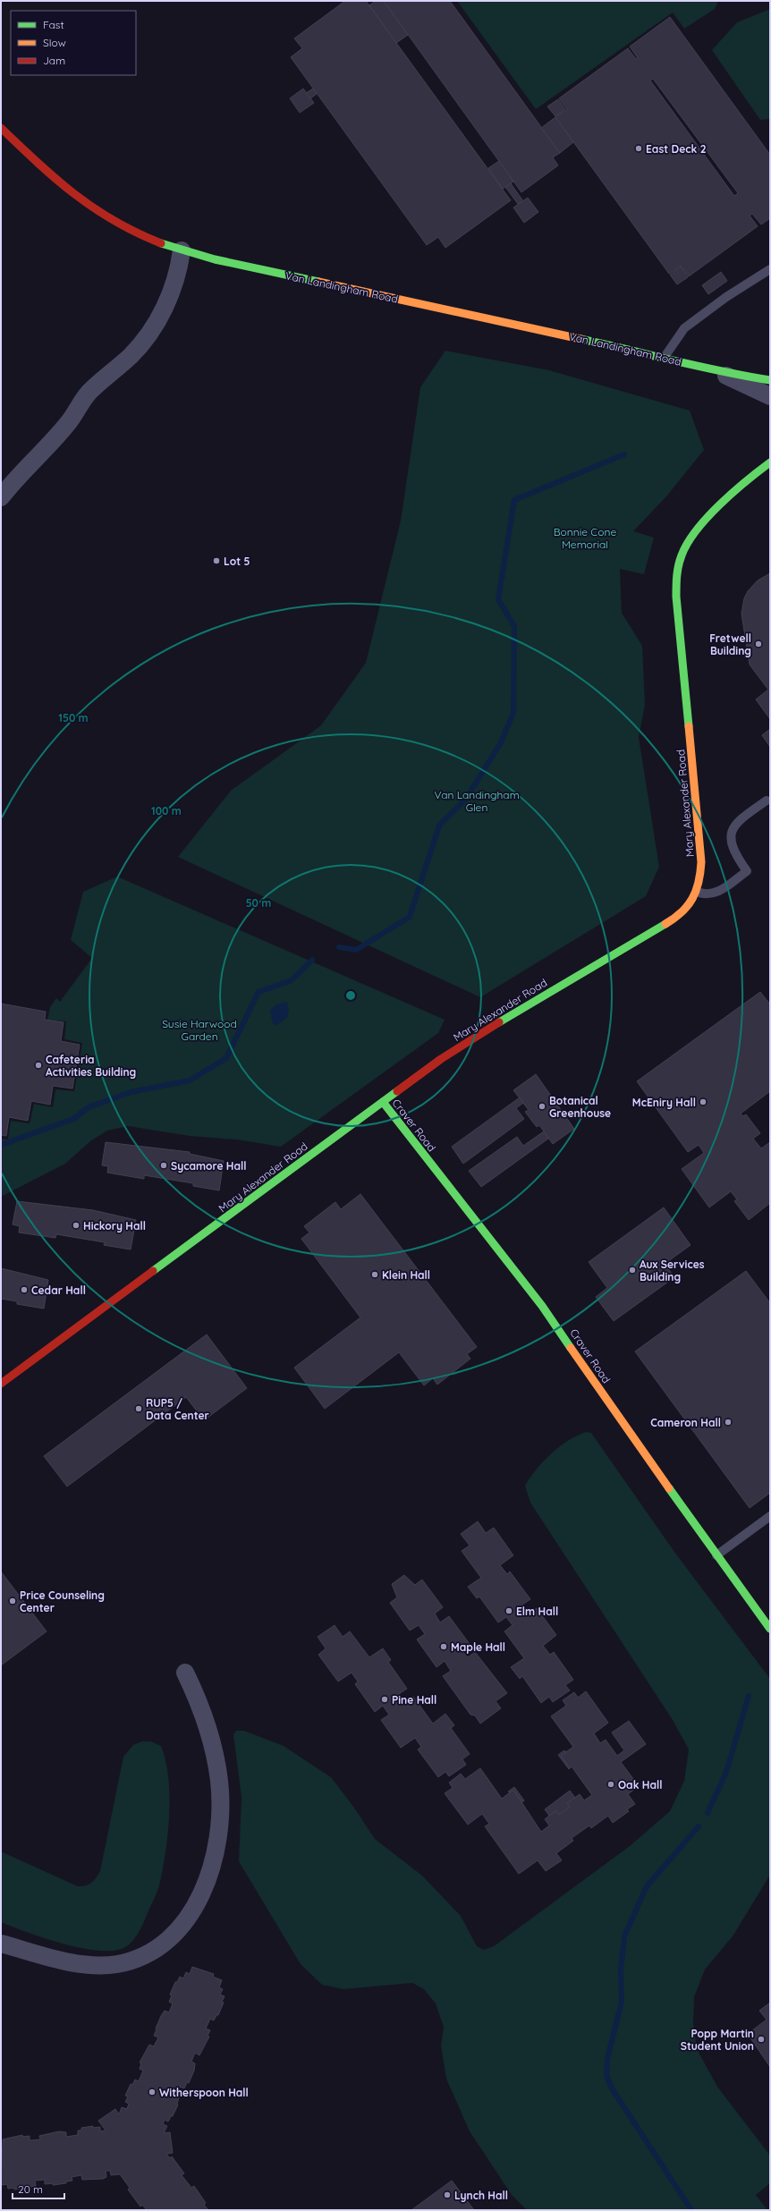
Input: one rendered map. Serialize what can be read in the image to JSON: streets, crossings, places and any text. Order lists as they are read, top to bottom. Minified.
{"streets":{"street":["Van Landingham Road","Mary Alexander Road","Craver Road"]},"crossings":[["Mary Alexander Road","Craver Road"]],"parks":["Bonnie Cone Memorial","Van Landingham Glen","Susie Harwood Garden"],"places":["East Deck 2","Lot 5","Fretwell Building","Cafeteria Activities Building","McEniry Hall","Botanical Greenhouse","Sycamore Hall","Hickory Hall","Aux Services Building","Klein Hall","Cedar Hall","RUP5 / Data Center","Cameron Hall","Price Counseling Center","Elm Hall","Maple Hall","Pine Hall","Oak Hall","Popp Martin Student Union","Witherspoon Hall","Lynch Hall"],"legend":["Fast","Slow","Jam"],"scale_bar":"20 m","rings":["150 m","100 m","50 m"]}
